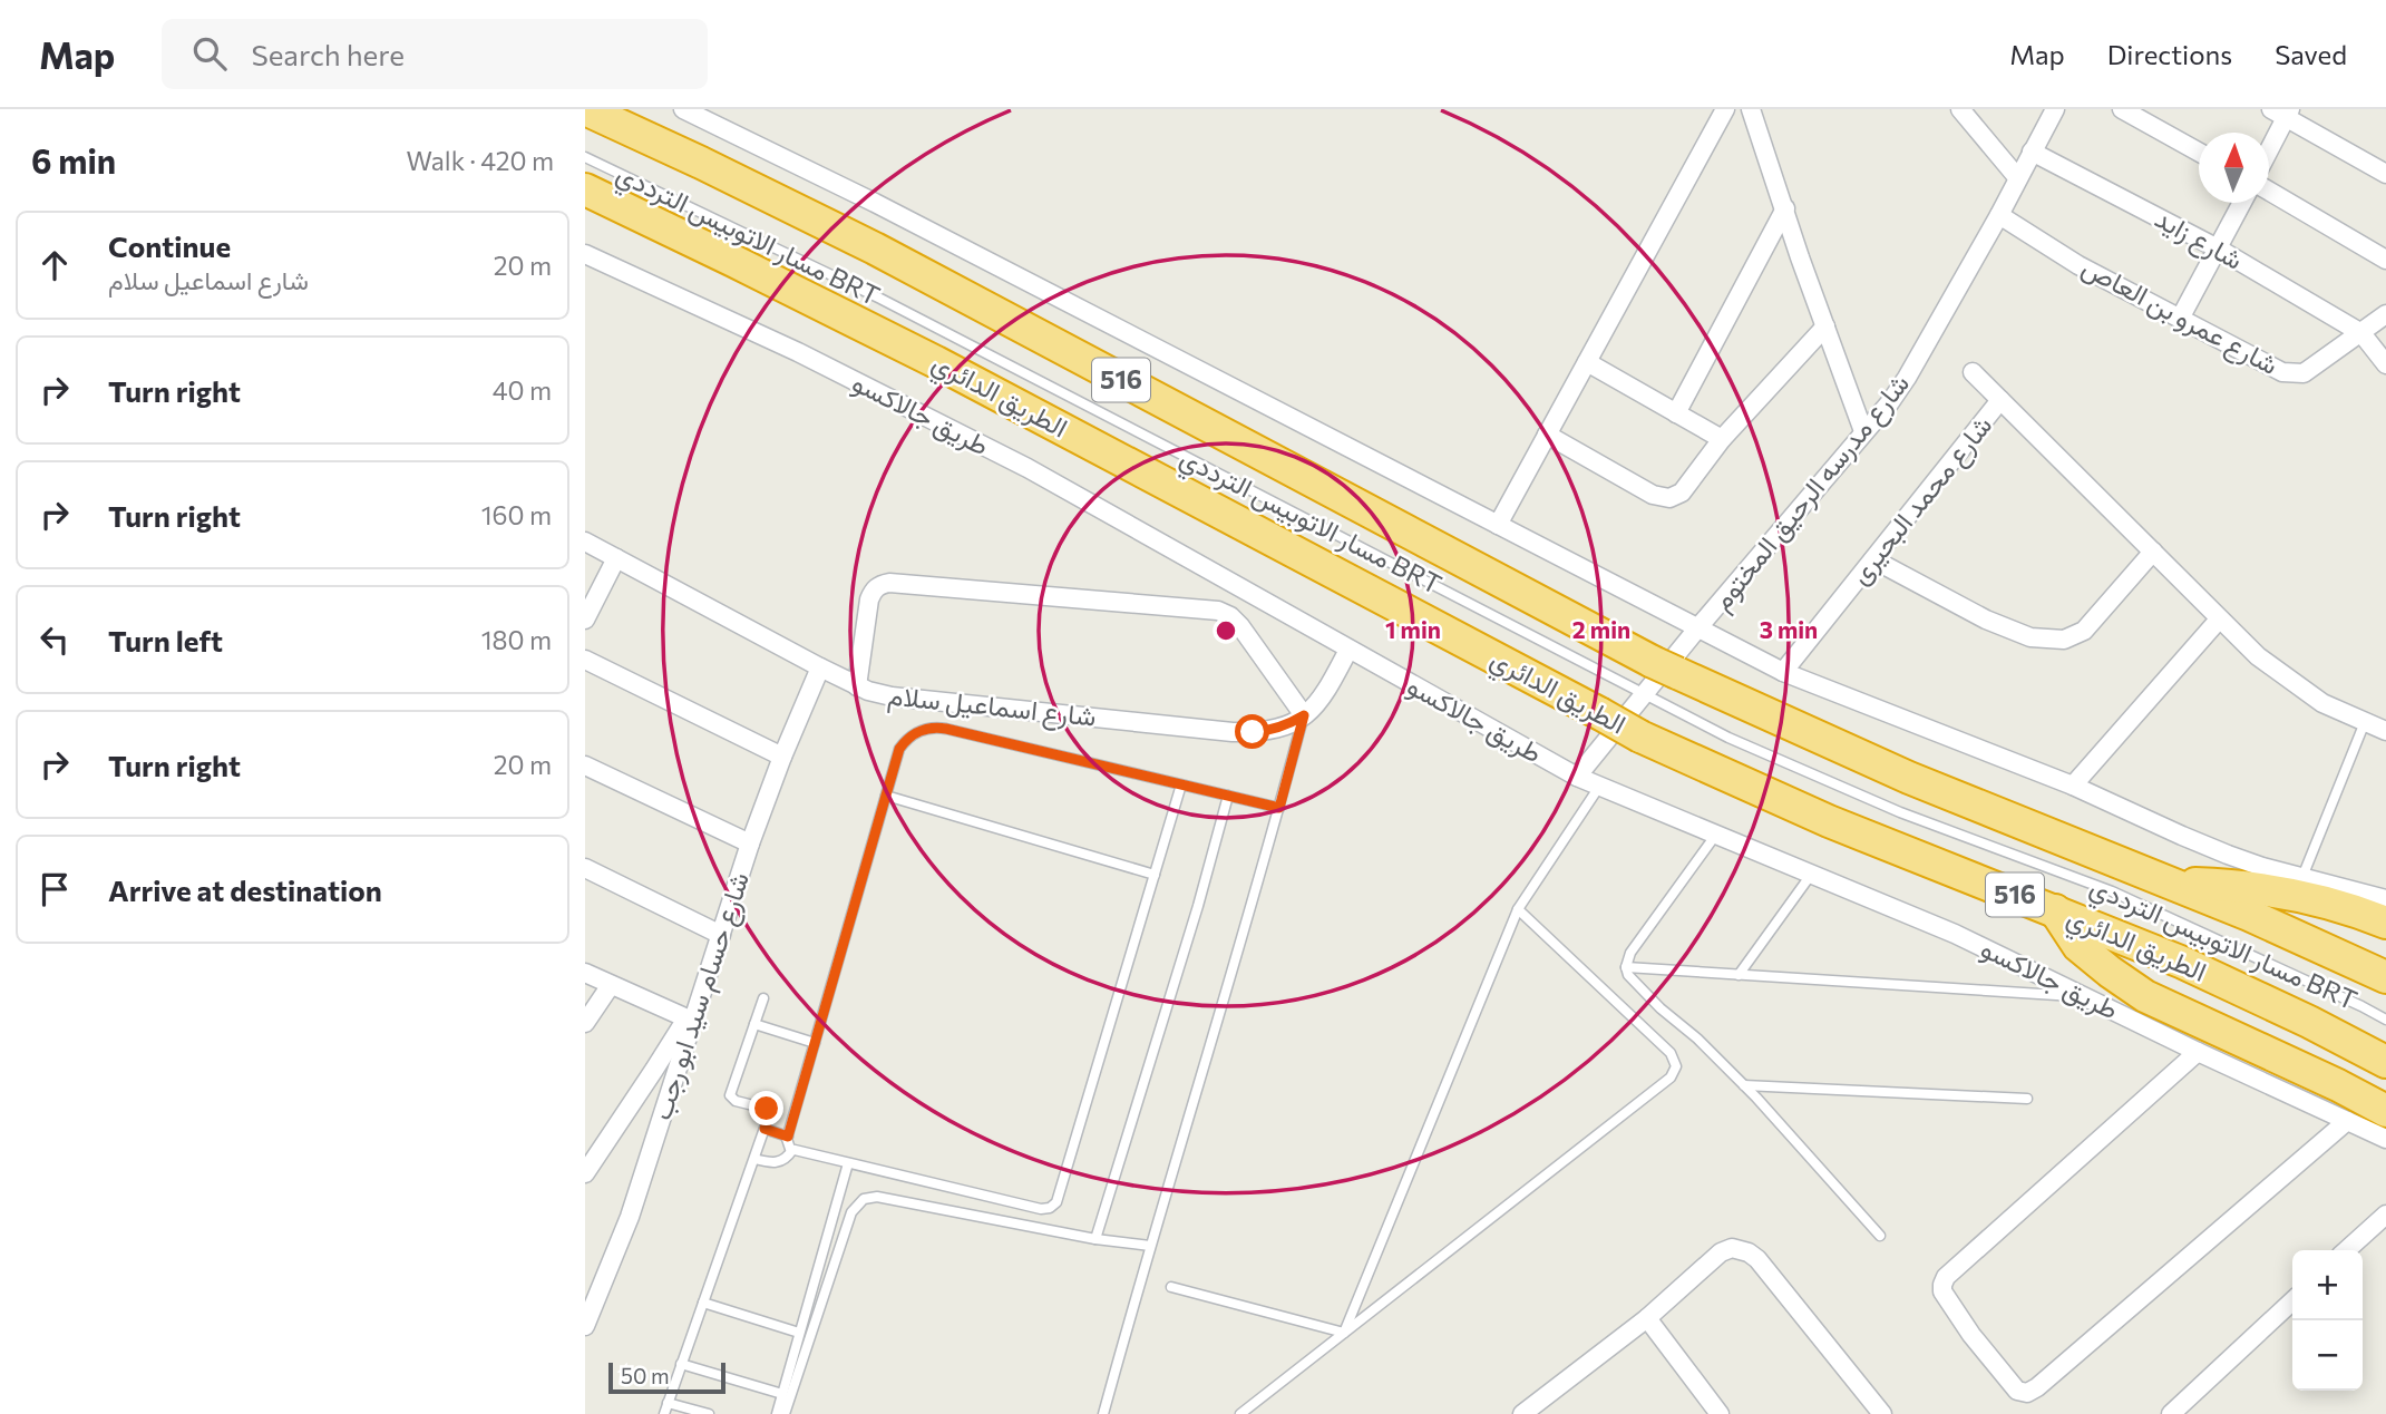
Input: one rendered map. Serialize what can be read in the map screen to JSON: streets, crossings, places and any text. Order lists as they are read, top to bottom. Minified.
{"streets":{"highway":["516","الطريق الدائري"],"street":["شارع زايد","شارع عمرو بن العاص","طريق جالاكسو","شارع مدرسه الرحيق المختوم","شارع محمد البحيرى","شارع اسماعيل سلام","شارع حسام سيد ابو رجب"],"lane":["مسار الاتوبيس الترددي BRT"]},"crossings":[["شارع زايد","شارع عمرو بن العاص"],["شارع زايد","شارع مدرسه الرحيق المختوم"],["شارع عمرو بن العاص","شارع مدرسه الرحيق المختوم"],["طريق جالاكسو","شارع مدرسه الرحيق المختوم"],["طريق جالاكسو","شارع اسماعيل سلام"],["شارع اسماعيل سلام","شارع حسام سيد ابو رجب"]],"scale_bar":"50 m","north":"top","page":{"header":"Map","search":"Search here","nav":["Map","Directions","Saved"],"heading":["6 min","Walk · 420 m"],"list":[["Continue","شارع اسماعيل سلام","20 m"],["Turn right","40 m"],["Turn right","160 m"],["Turn left","180 m"],["Turn right","20 m"],"Arrive at destination"],"map_buttons":["+","−"],"scale":"50 m"},"rings":["1 min","2 min","3 min"]}
